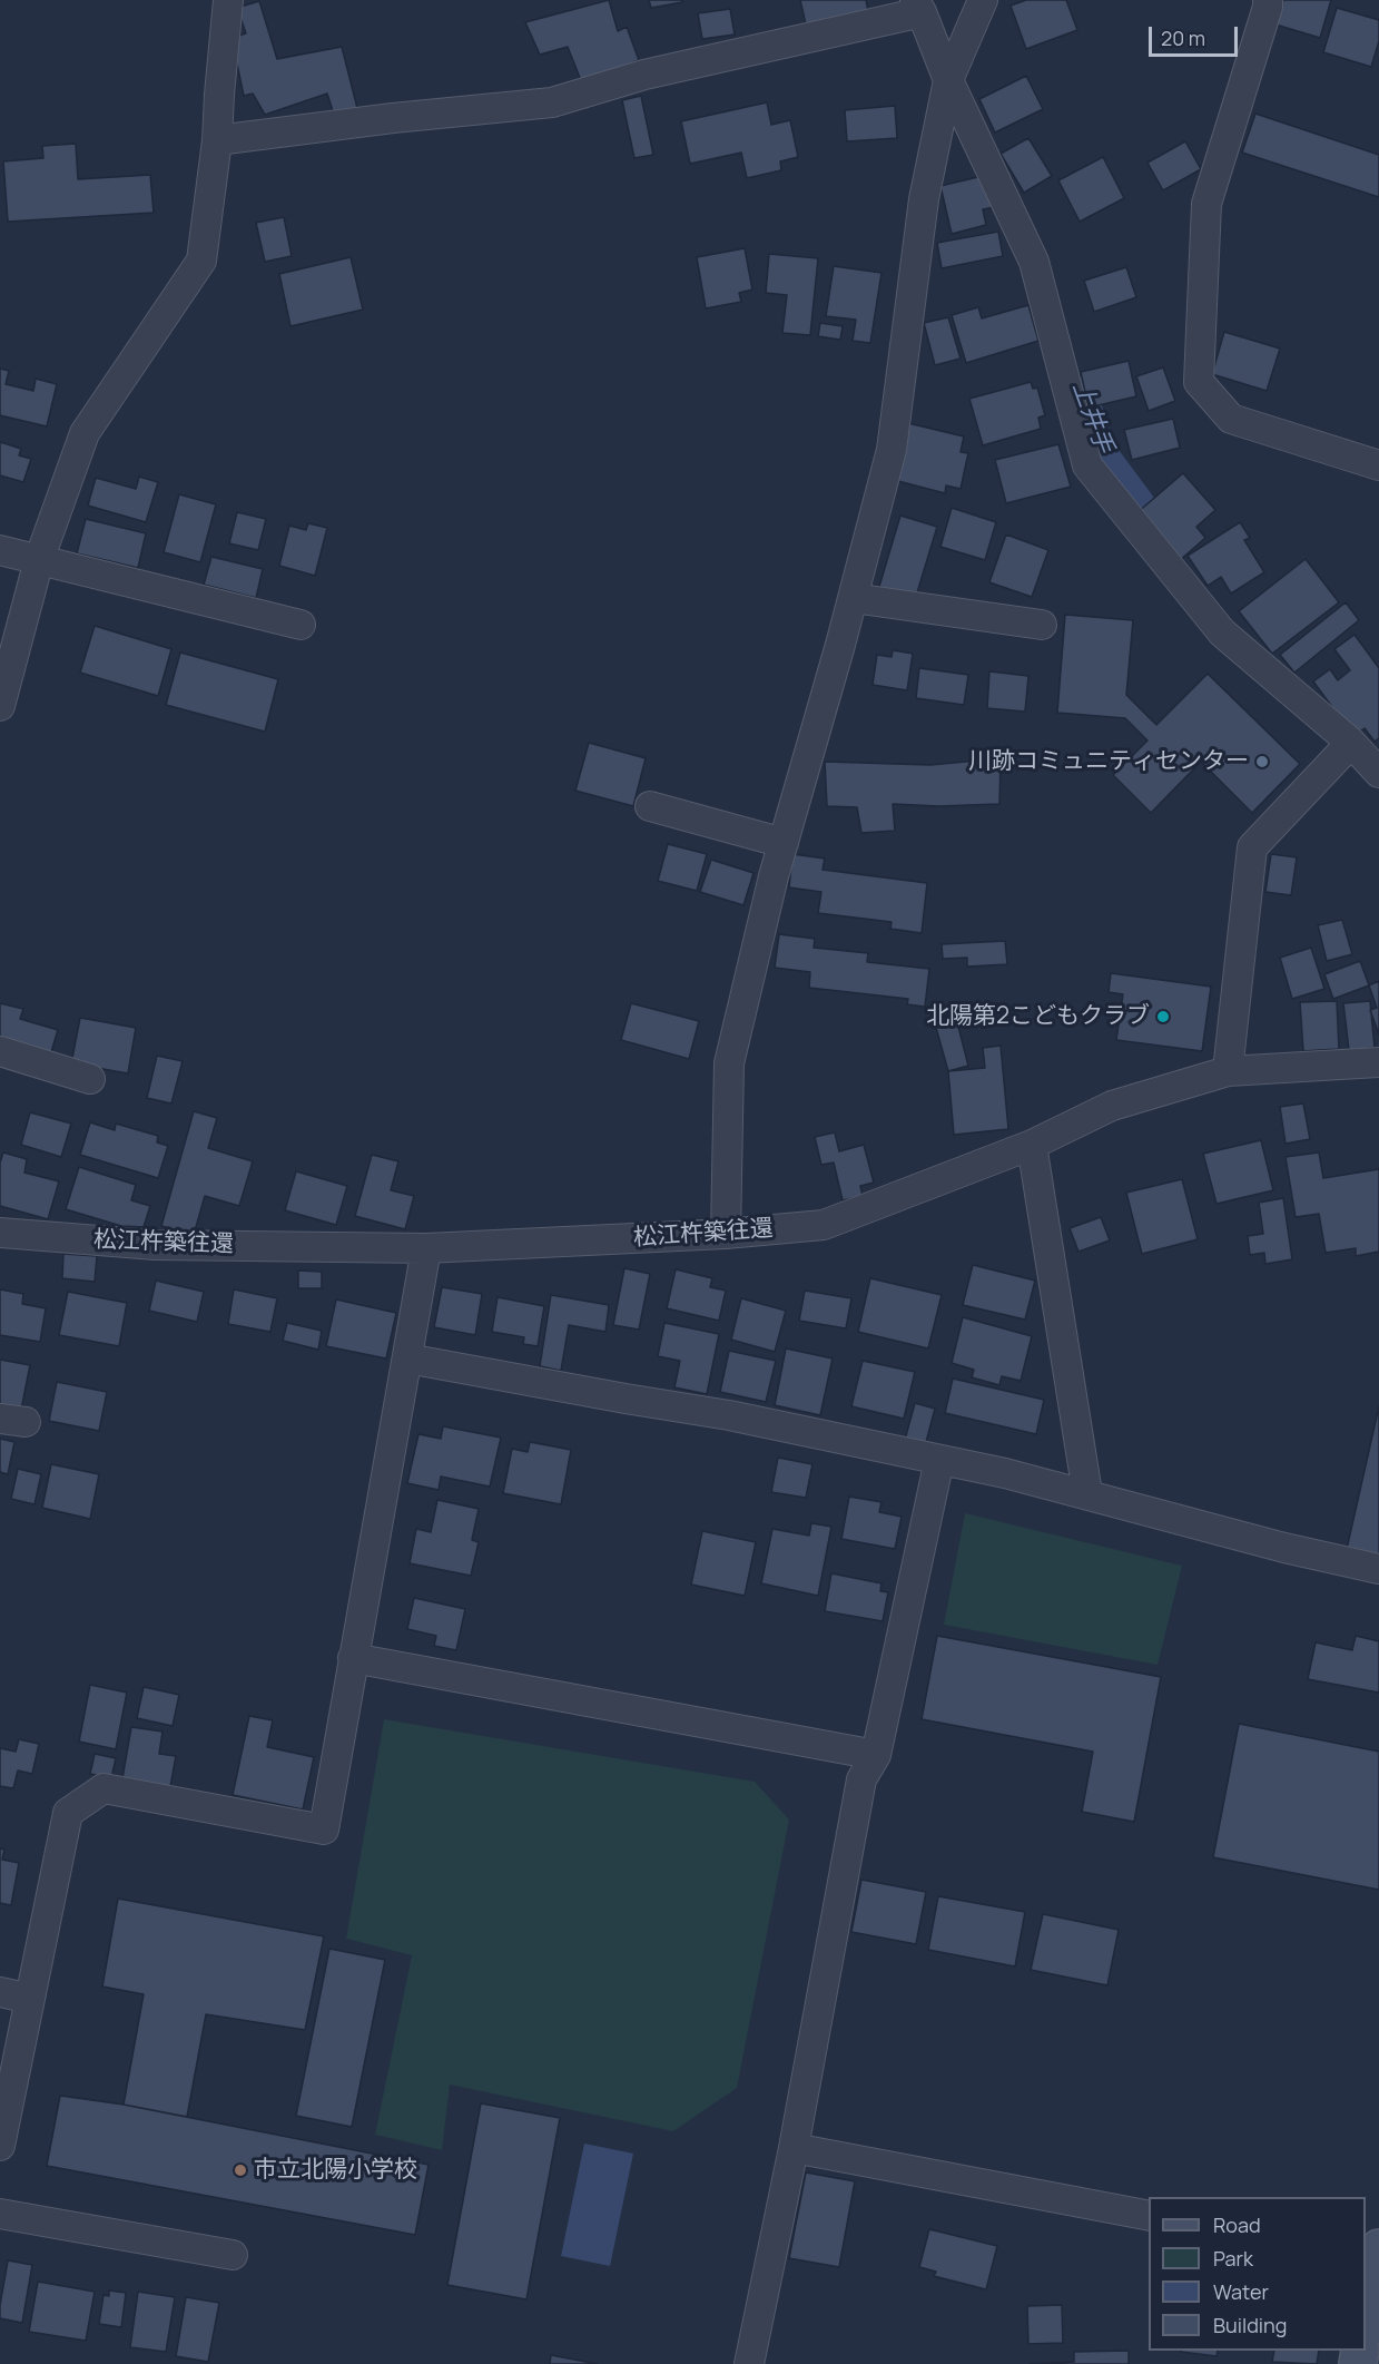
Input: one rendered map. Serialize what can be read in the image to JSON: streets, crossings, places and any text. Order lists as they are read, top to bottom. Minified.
{"streets":{"street":["松江杵築往還"]},"water":["上井手"],"places":["川跡コミュニティセンター","北陽第2こどもクラブ","市立北陽小学校"],"legend":["Road","Park","Water","Building"],"scale_bar":"20 m"}
